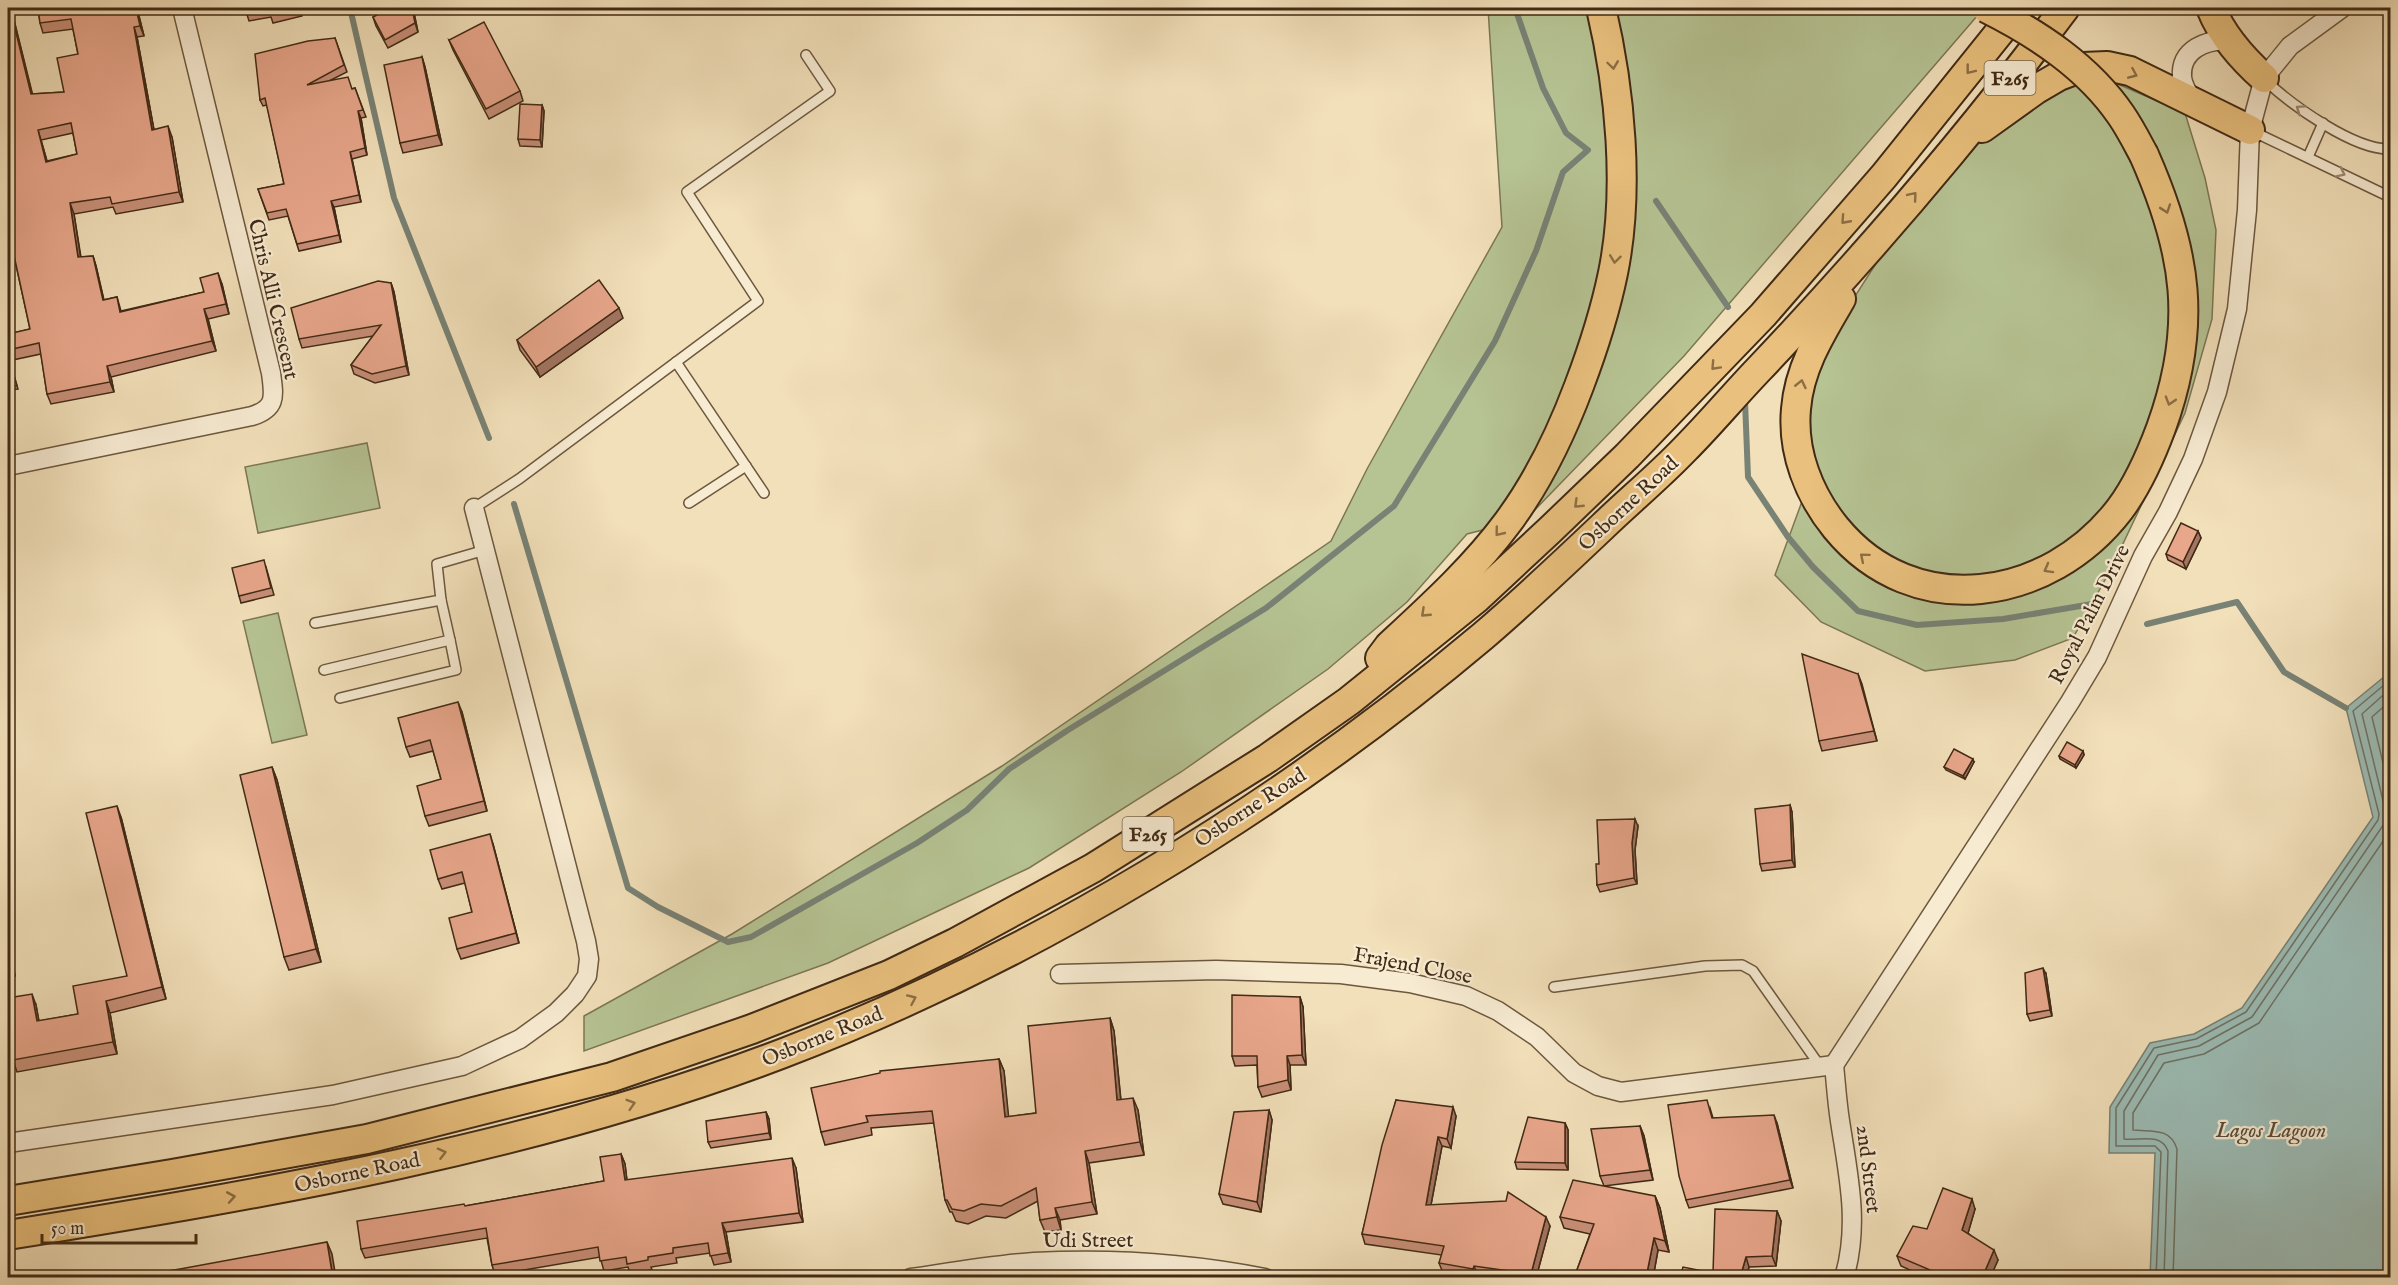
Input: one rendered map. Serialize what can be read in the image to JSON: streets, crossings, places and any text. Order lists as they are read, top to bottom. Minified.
{"streets":{"main road":["F265","Osborne Road"],"street":["Chris Alli Crescent","Royal Palm Drive","Frajend Close","2nd Street","Udi Street"]},"crossings":[["Royal Palm Drive","Frajend Close"],["Royal Palm Drive","2nd Street"],["Frajend Close","2nd Street"]],"water":["Lagos Lagoon"],"scale_bar":"50 m"}
